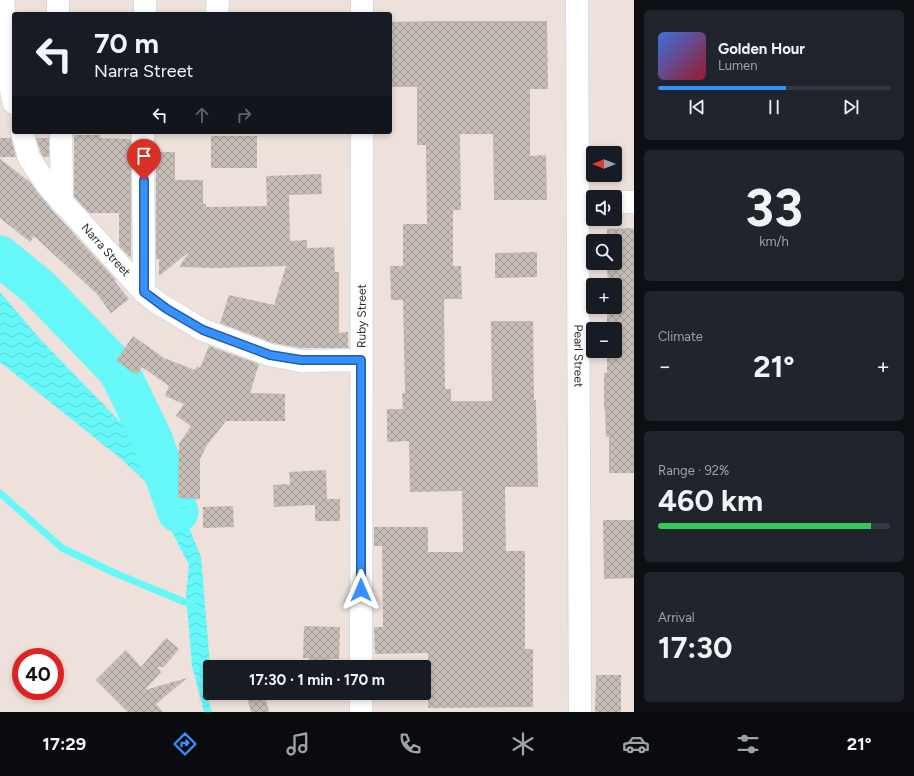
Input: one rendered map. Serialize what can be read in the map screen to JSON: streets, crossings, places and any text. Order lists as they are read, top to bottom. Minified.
{"streets":{"street":["Narra Street","Ruby Street","Pearl Street"]},"crossings":[["Narra Street","Ruby Street"]],"north":"left","page":{"turn":["70 m","Narra Street"],"song":["Golden Hour","Lumen"],"map_buttons":["+","−"],"tile":[["33","km/h"],"Climate",["Range · 92%","460 km"],["Arrival","17:30"]],"heat":["−","21°","+"],"limit":"40","trip":"17:30 · 1 min · 170 m","tabs":["17:29","21°"]}}
